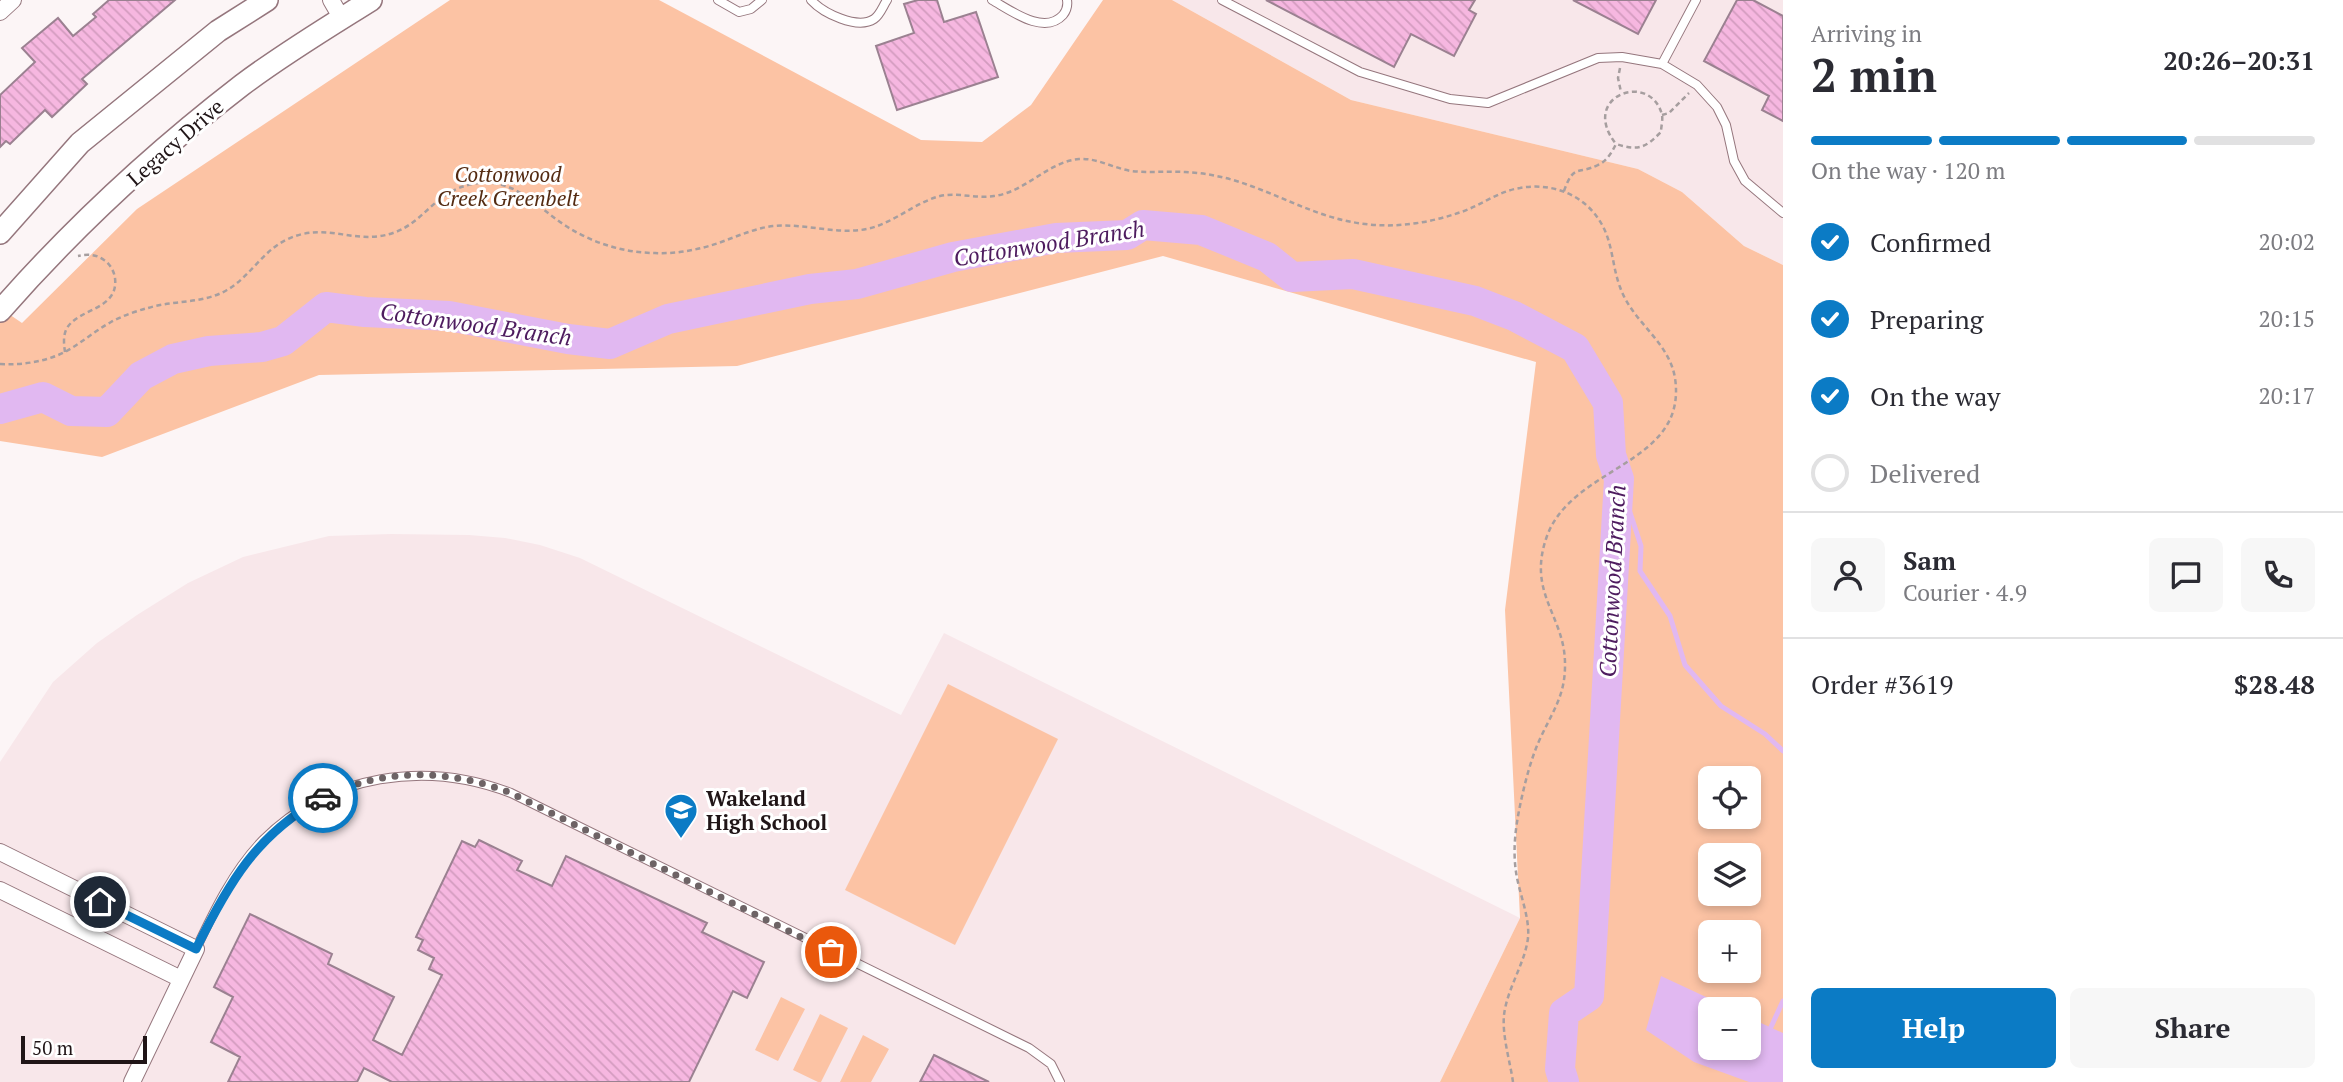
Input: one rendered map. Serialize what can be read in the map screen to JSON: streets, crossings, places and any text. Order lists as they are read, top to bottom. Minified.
{"streets":{"main road":["Legacy Drive"]},"water":["Cottonwood Branch"],"parks":["Cottonwood Creek Greenbelt"],"places":{"school or university":["Wakeland High School"]},"scale_bar":"50 m","page":{"heading":["2 min","Arriving in","20:26–20:31"],"panel":["Sam","Courier · 4.9","Order #3619","$28.48"],"bar":"On the way · 120 m","list":[["Confirmed","20:02"],["Preparing","20:15"],["On the way","20:17"],"Delivered"],"map_buttons":["+","−"],"buttons":["Help","Share"],"scale":"50 m"}}
